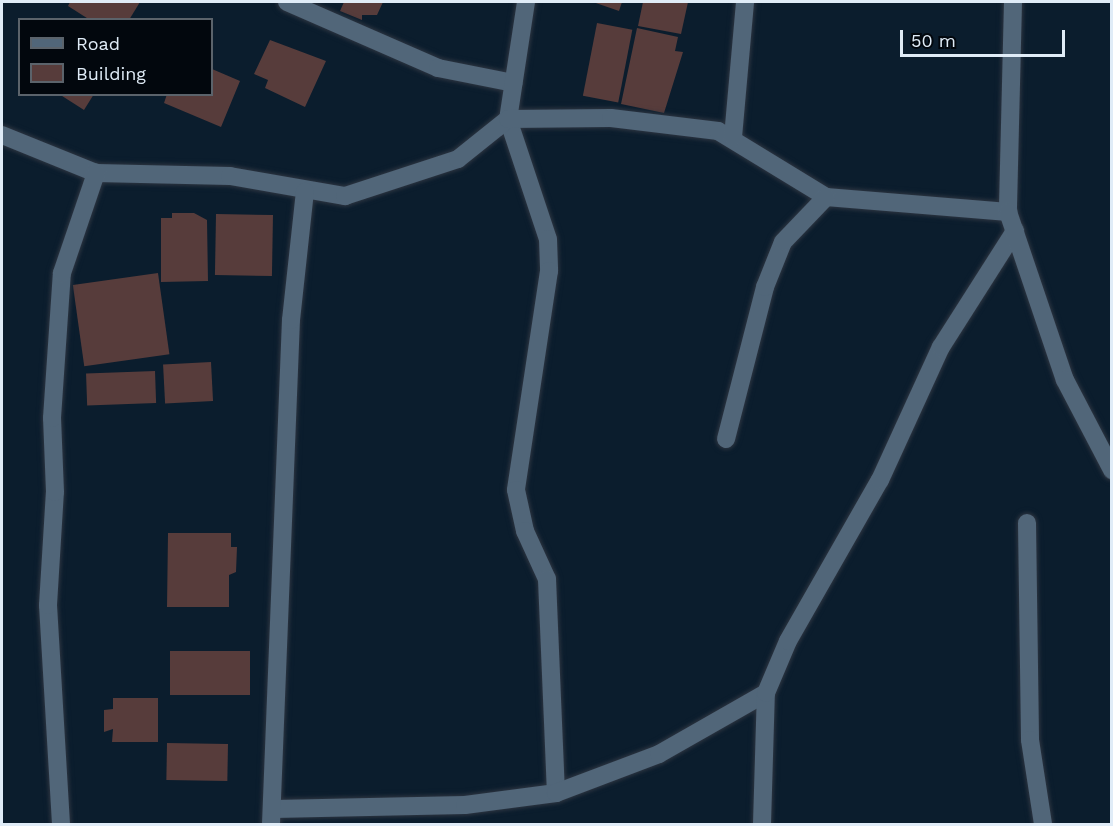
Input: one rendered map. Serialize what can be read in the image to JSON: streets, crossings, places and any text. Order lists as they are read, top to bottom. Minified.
{"legend":["Road","Building"],"scale_bar":"50 m"}
